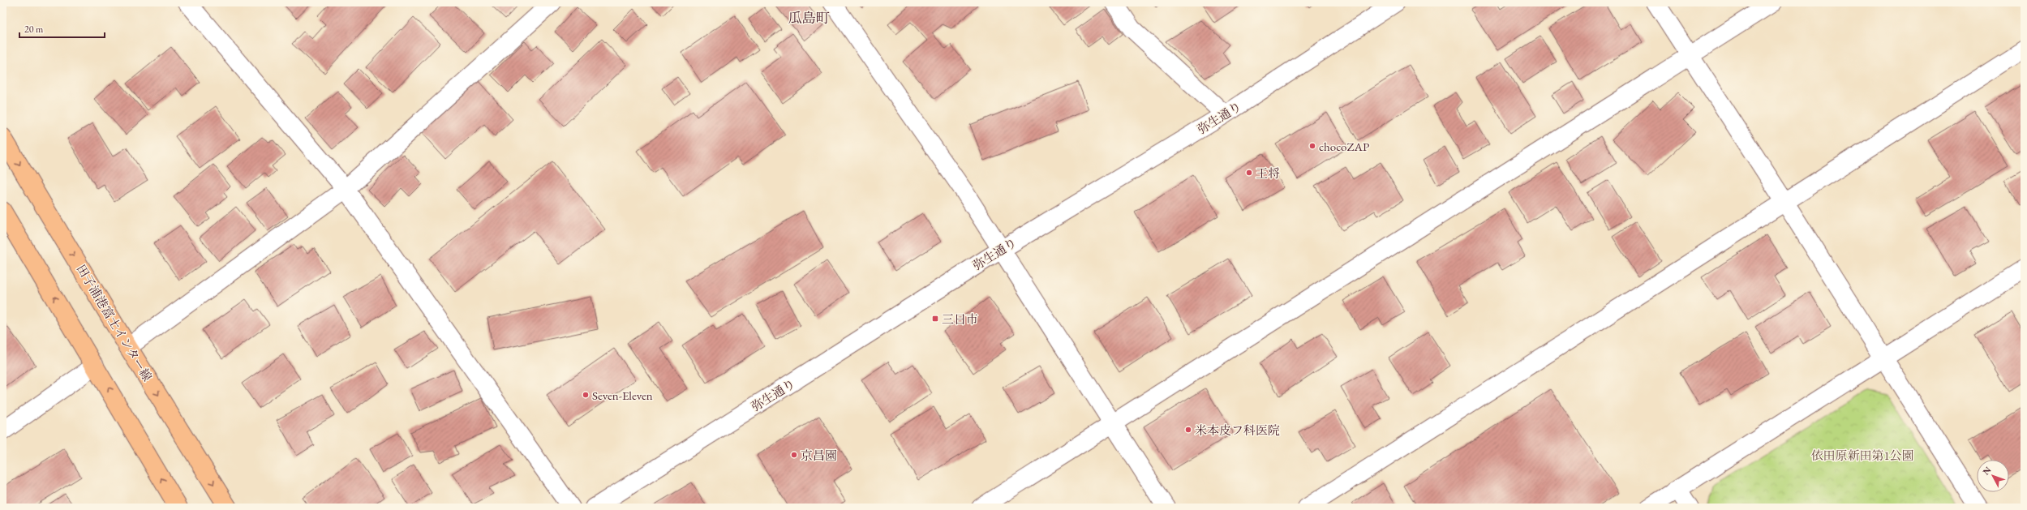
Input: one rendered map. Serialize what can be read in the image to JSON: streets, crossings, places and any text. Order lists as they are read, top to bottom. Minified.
{"streets":{"main road":["田子浦港富士インター線"],"street":["弥生通り"]},"districts":["瓜島町"],"parks":["依田原新田第1公園"],"places":{"other":["chocoZAP","王将","Seven-Eleven","米本皮フ科医院","京昌園"],"transit":["三日市"]},"scale_bar":"20 m","north":"top left"}
